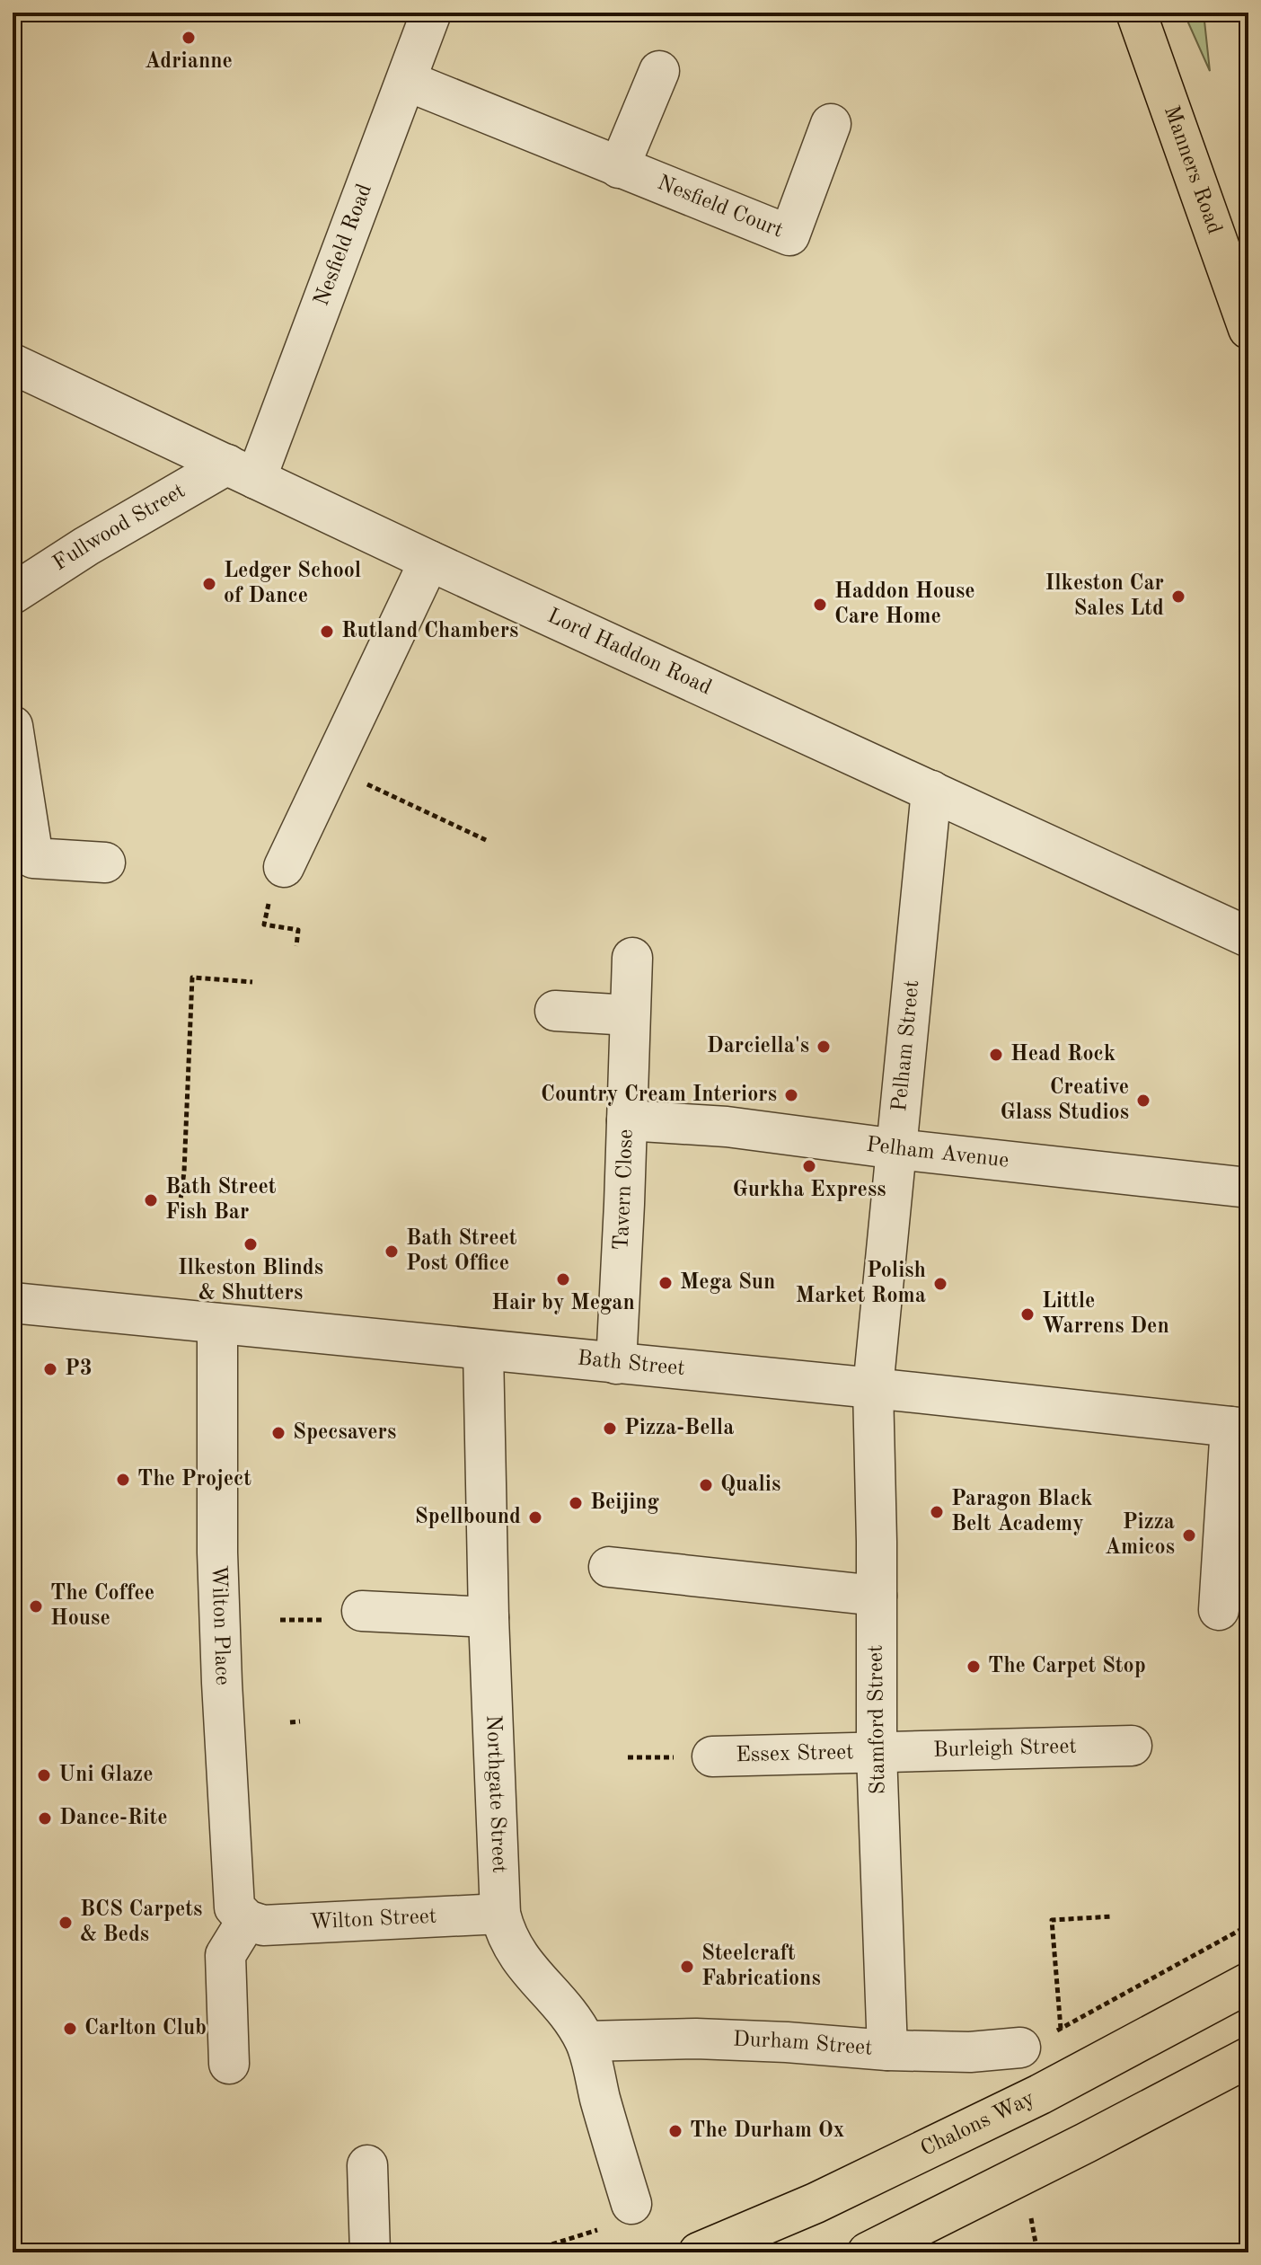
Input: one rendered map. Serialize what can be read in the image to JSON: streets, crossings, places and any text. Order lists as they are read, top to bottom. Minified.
{"streets":{"main road":["Manners Road","Chalons Way"],"street":["Nesfield Court","Nesfield Road","Fullwood Street","Lord Haddon Road","Pelham Street","Pelham Avenue","Tavern Close","Bath Street","Wilton Place","Stamford Street","Burleigh Street","Essex Street","Northgate Street","Wilton Street","Durham Street"]},"crossings":[["Nesfield Court","Nesfield Road"],["Nesfield Road","Fullwood Street"],["Nesfield Road","Lord Haddon Road"],["Fullwood Street","Lord Haddon Road"],["Lord Haddon Road","Pelham Street"],["Pelham Street","Pelham Avenue"],["Pelham Street","Bath Street"],["Pelham Street","Stamford Street"],["Pelham Avenue","Tavern Close"],["Tavern Close","Bath Street"],["Bath Street","Wilton Place"],["Bath Street","Stamford Street"],["Bath Street","Northgate Street"],["Wilton Place","Wilton Street"],["Stamford Street","Burleigh Street"],["Stamford Street","Essex Street"],["Stamford Street","Durham Street"],["Burleigh Street","Essex Street"],["Northgate Street","Wilton Street"],["Northgate Street","Durham Street"]],"places":["Adrianne","Ledger School of Dance","Ilkeston Car Sales Ltd","Haddon House Care Home","Rutland Chambers","Darciella's","Head Rock","Country Cream Interiors","Creative Glass Studios","Gurkha Express","Bath Street Fish Bar","Ilkeston Blinds & Shutters","Bath Street Post Office","Hair by Megan","Mega Sun","Polish Market Roma","Little Warrens Den","P3","Pizza-Bella","Specsavers","The Project","Qualis","Beijing","Paragon Black Belt Academy","Spellbound","Pizza Amicos","The Coffee House","The Carpet Stop","Uni Glaze","Dance-Rite","BCS Carpets & Beds","Steelcraft Fabrications","Carlton Club","The Durham Ox"]}
